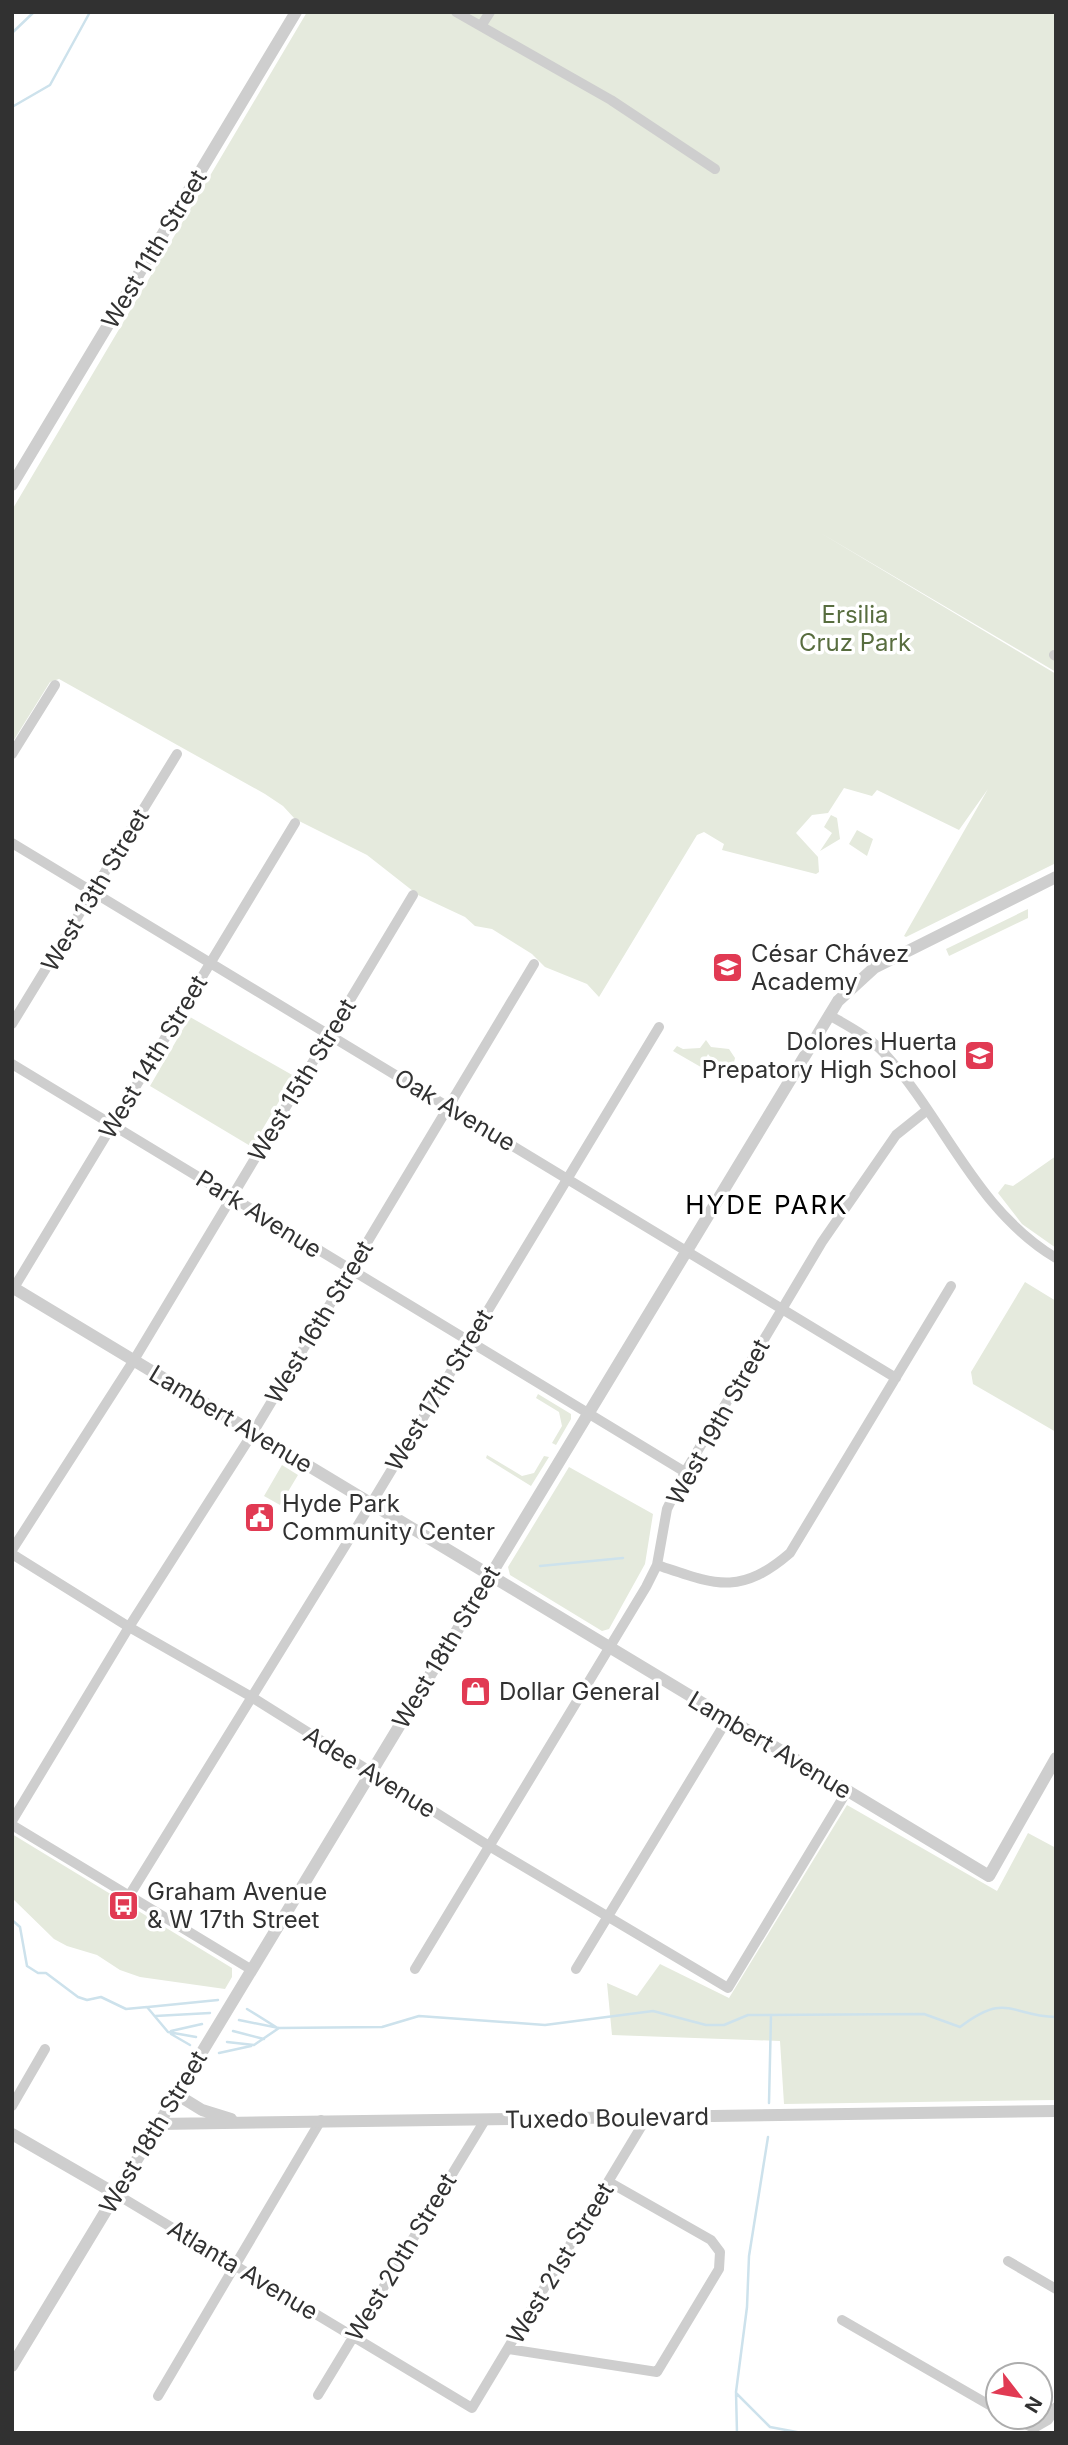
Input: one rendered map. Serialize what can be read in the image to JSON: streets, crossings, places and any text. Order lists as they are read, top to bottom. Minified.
{"streets":{"street":["West 11th Street","West 13th Street","West 14th Street","West 15th Street","Oak Avenue","Park Avenue","West 16th Street","West 17th Street","Lambert Avenue","West 19th Street","West 18th Street","Adee Avenue","Tuxedo Boulevard","West 20th Street","West 21st Street","Atlanta Avenue"]},"crossings":[["West 13th Street","Oak Avenue"],["West 14th Street","Oak Avenue"],["West 14th Street","Park Avenue"],["West 14th Street","Lambert Avenue"],["West 15th Street","Oak Avenue"],["West 15th Street","Park Avenue"],["West 15th Street","Lambert Avenue"],["West 15th Street","Adee Avenue"],["Oak Avenue","West 16th Street"],["Oak Avenue","West 17th Street"],["Oak Avenue","West 19th Street"],["Oak Avenue","West 18th Street"],["Park Avenue","West 16th Street"],["Park Avenue","West 17th Street"],["Park Avenue","West 19th Street"],["Park Avenue","West 18th Street"],["West 16th Street","Lambert Avenue"],["West 16th Street","Adee Avenue"],["West 17th Street","Lambert Avenue"],["West 17th Street","Adee Avenue"],["Lambert Avenue","West 19th Street"],["Lambert Avenue","West 18th Street"],["Lambert Avenue","Adee Avenue"],["West 19th Street","Adee Avenue"],["West 18th Street","Adee Avenue"],["West 18th Street","Tuxedo Boulevard"],["West 18th Street","Atlanta Avenue"],["Tuxedo Boulevard","West 20th Street"],["Tuxedo Boulevard","West 21st Street"],["West 20th Street","Atlanta Avenue"],["West 21st Street","Atlanta Avenue"]],"districts":["HYDE PARK"],"parks":["Ersilia Cruz Park"],"places":{"school or university":["César Chávez Academy","Dolores Huerta Prepatory High School"],"public building":["Hyde Park Community Center"],"shop":["Dollar General"],"bus stop":["Graham Avenue & W 17th Street"]},"north":"bottom right"}
